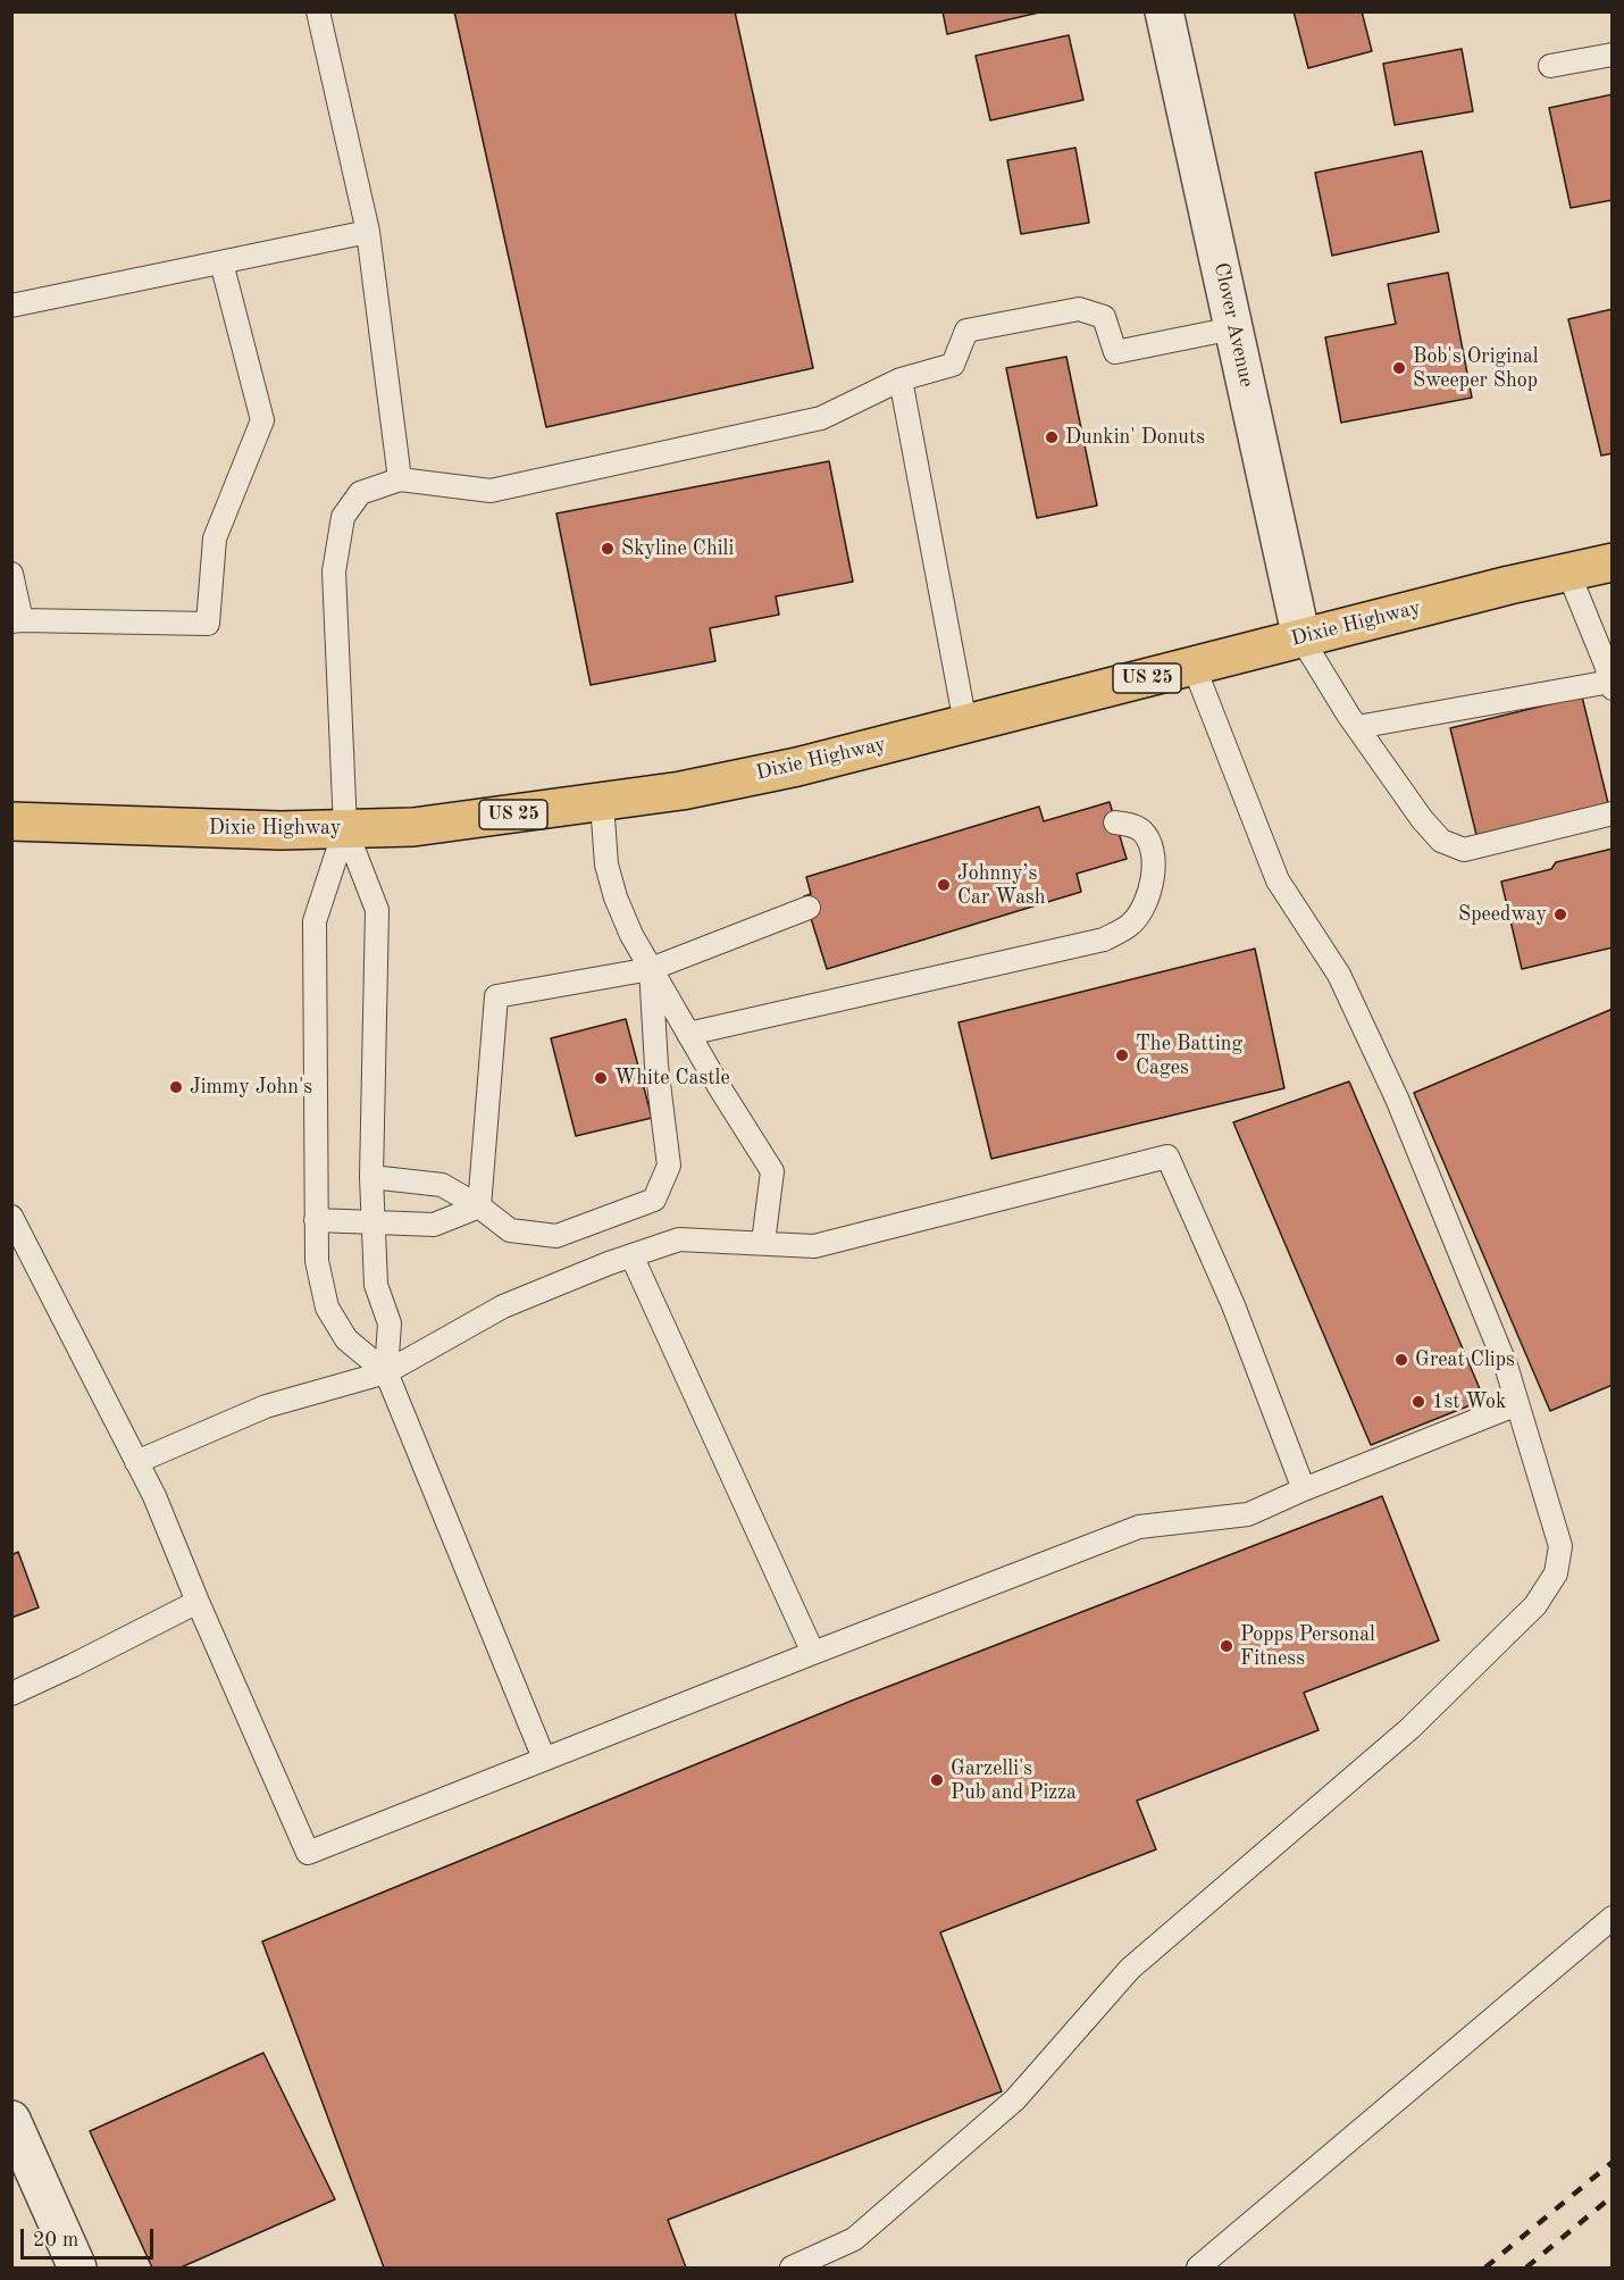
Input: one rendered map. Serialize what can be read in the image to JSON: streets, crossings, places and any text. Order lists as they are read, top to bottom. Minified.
{"streets":{"main road":["Dixie Highway","US 25"],"street":["Clover Avenue"]},"crossings":[["Clover Avenue","Dixie Highway"]],"places":["Bob's Original Sweeper Shop","Dunkin' Donuts","Skyline Chili","Johnny’s Car Wash","Speedway","The Batting Cages","White Castle","Jimmy John's","Great Clips","1st Wok","Popps Personal Fitness","Garzelli's Pub and Pizza"],"scale_bar":"20 m"}
